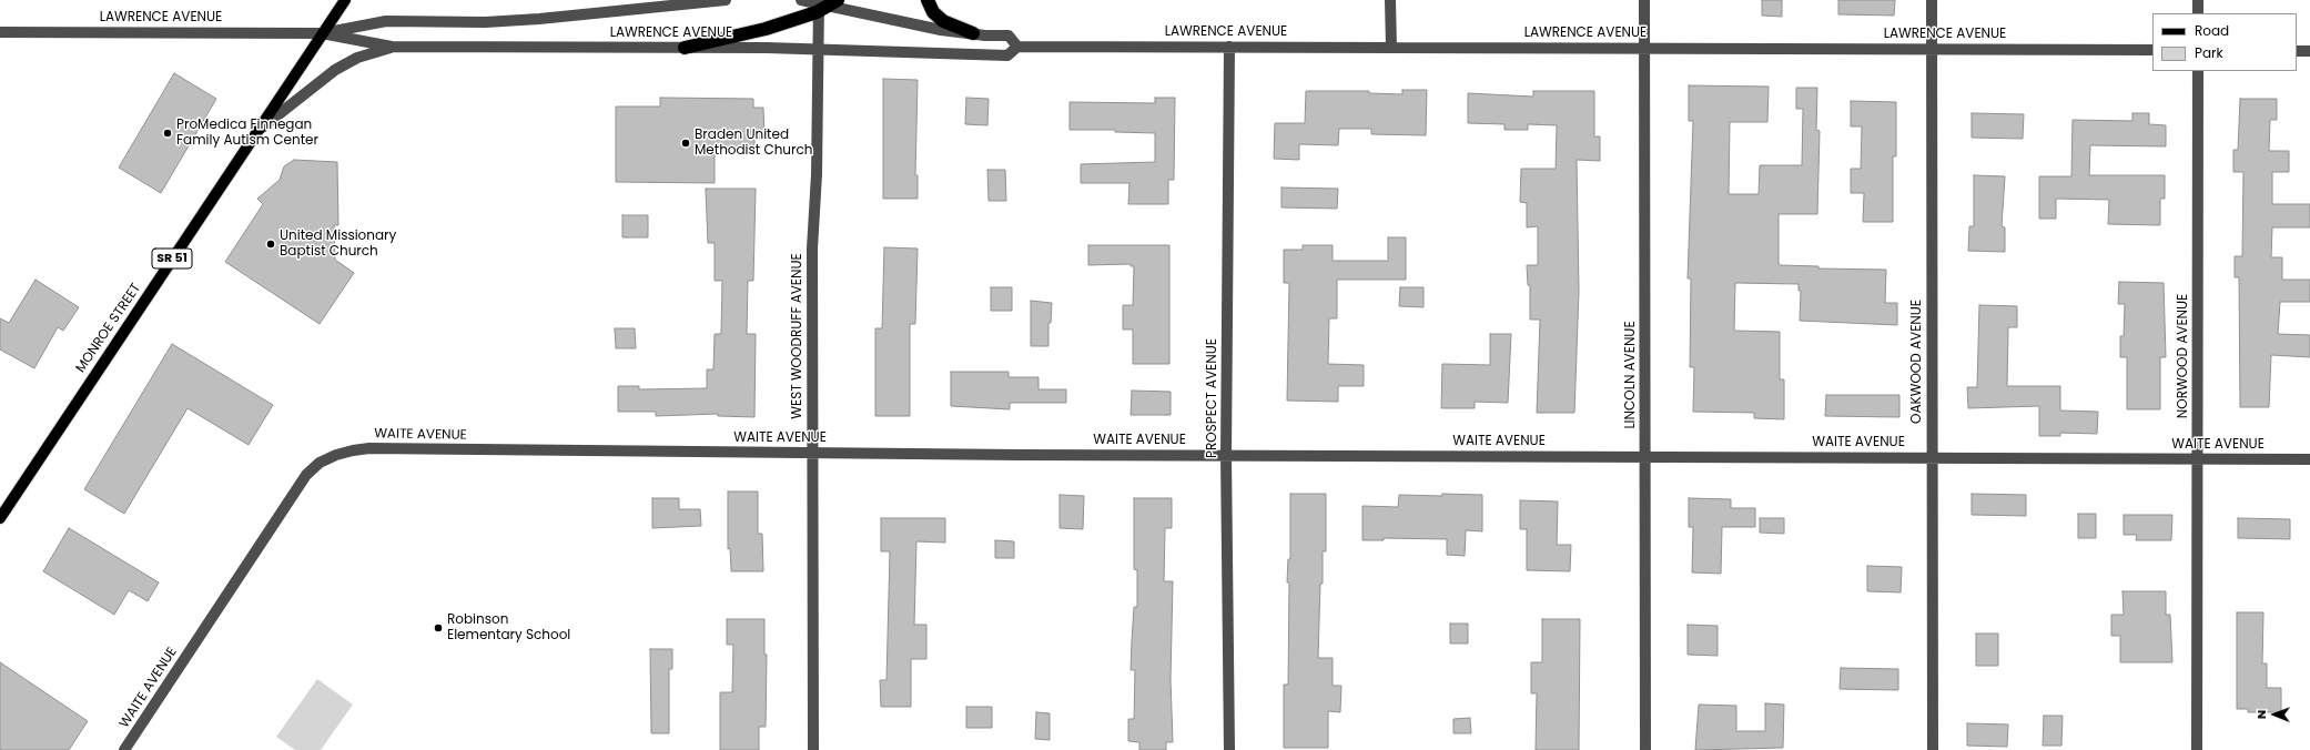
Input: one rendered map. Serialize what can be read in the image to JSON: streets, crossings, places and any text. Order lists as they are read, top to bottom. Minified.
{"streets":{"main road":["SR 51","MONROE STREET"],"street":["LAWRENCE AVENUE","WEST WOODRUFF AVENUE","NORWOOD AVENUE","OAKWOOD AVENUE","LINCOLN AVENUE","PROSPECT AVENUE","WAITE AVENUE"]},"crossings":[["LAWRENCE AVENUE","MONROE STREET"],["LAWRENCE AVENUE","WEST WOODRUFF AVENUE"],["LAWRENCE AVENUE","OAKWOOD AVENUE"],["LAWRENCE AVENUE","LINCOLN AVENUE"],["LAWRENCE AVENUE","PROSPECT AVENUE"],["WEST WOODRUFF AVENUE","WAITE AVENUE"],["NORWOOD AVENUE","WAITE AVENUE"],["OAKWOOD AVENUE","WAITE AVENUE"],["LINCOLN AVENUE","WAITE AVENUE"],["PROSPECT AVENUE","WAITE AVENUE"]],"places":["ProMedica Finnegan Family Autism Center","Braden United Methodist Church","United Missionary Baptist Church","Robinson Elementary School"],"legend":["Road","Park"],"north":"left"}
